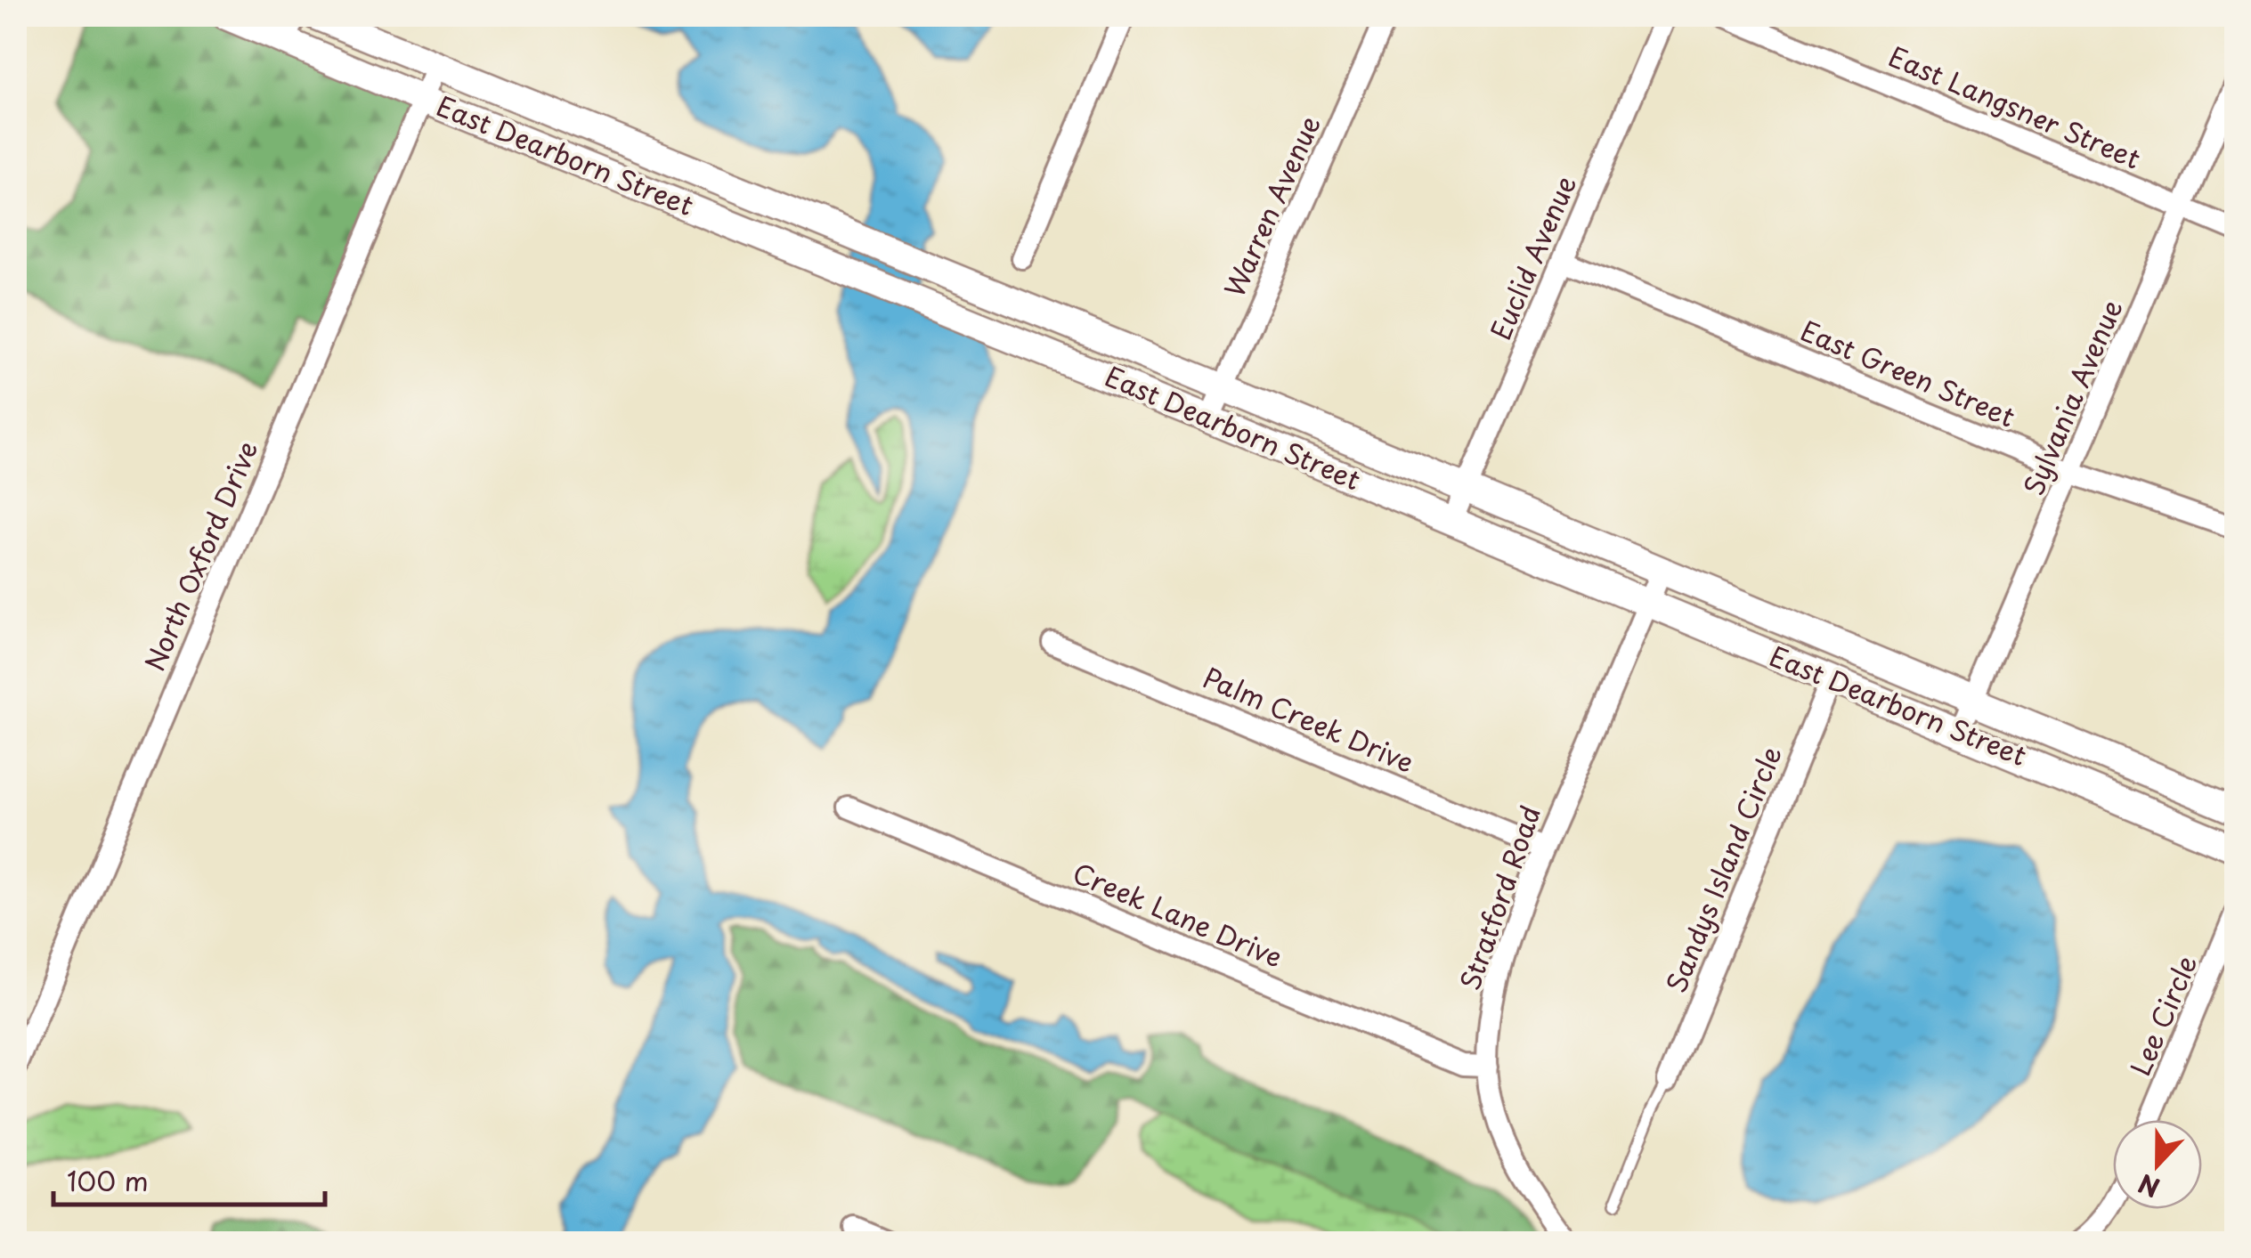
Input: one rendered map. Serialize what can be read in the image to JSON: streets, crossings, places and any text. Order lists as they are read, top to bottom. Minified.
{"streets":{"main road":["East Dearborn Street"],"street":["East Langsner Street","Warren Avenue","Euclid Avenue","East Green Street","Sylvania Avenue","North Oxford Drive","Palm Creek Drive","Sandys Island Circle","Stratford Road","Creek Lane Drive","Lee Circle"]},"crossings":[["East Langsner Street","Sylvania Avenue"],["East Dearborn Street","Warren Avenue"],["East Dearborn Street","Euclid Avenue"],["East Dearborn Street","Sylvania Avenue"],["East Dearborn Street","North Oxford Drive"],["East Dearborn Street","Sandys Island Circle"],["East Dearborn Street","Stratford Road"],["Euclid Avenue","East Green Street"],["East Green Street","Sylvania Avenue"],["Palm Creek Drive","Stratford Road"],["Stratford Road","Creek Lane Drive"]],"scale_bar":"100 m","north":"bottom"}
